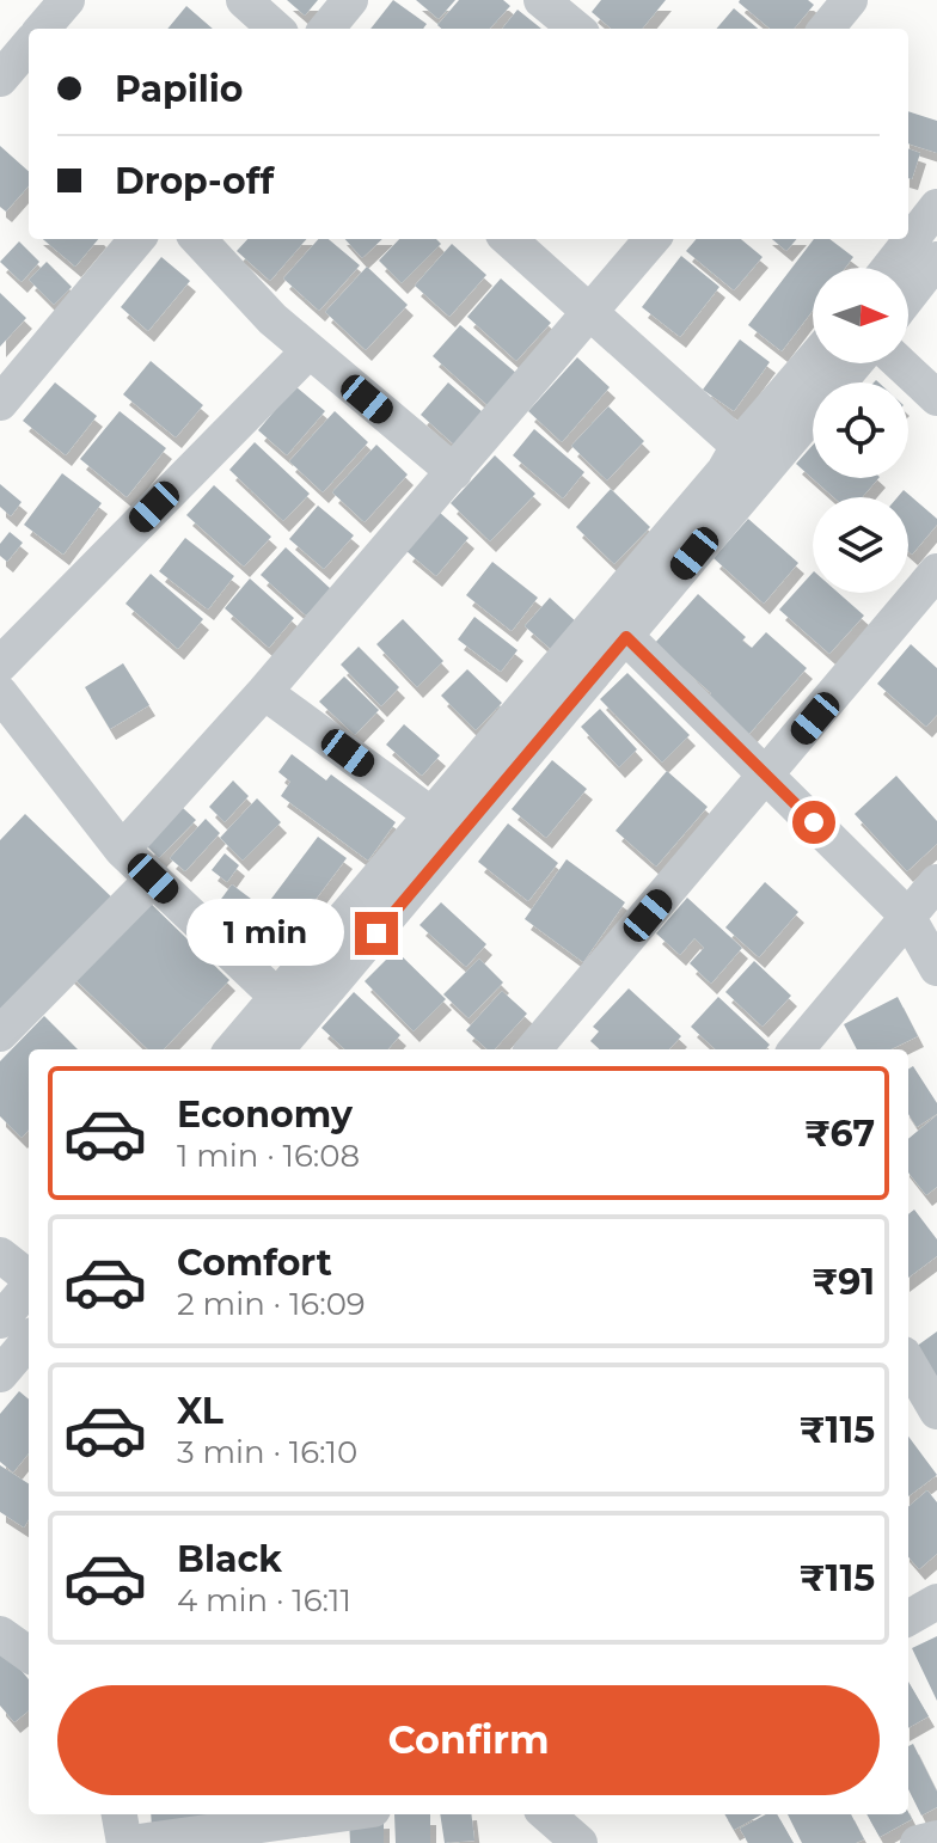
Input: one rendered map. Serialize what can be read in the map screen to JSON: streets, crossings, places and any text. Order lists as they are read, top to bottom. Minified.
{"north":"right","page":{"banner":["Papilio","Drop-off"],"bubble":"1 min","list":[{"name":"Economy","note":"1 min · 16:08","value":"₹67"},{"name":"Comfort","note":"2 min · 16:09","value":"₹91"},{"name":"XL","note":"3 min · 16:10","value":"₹115"},{"name":"Black","note":"4 min · 16:11","value":"₹115"}],"buttons":"Confirm"}}
